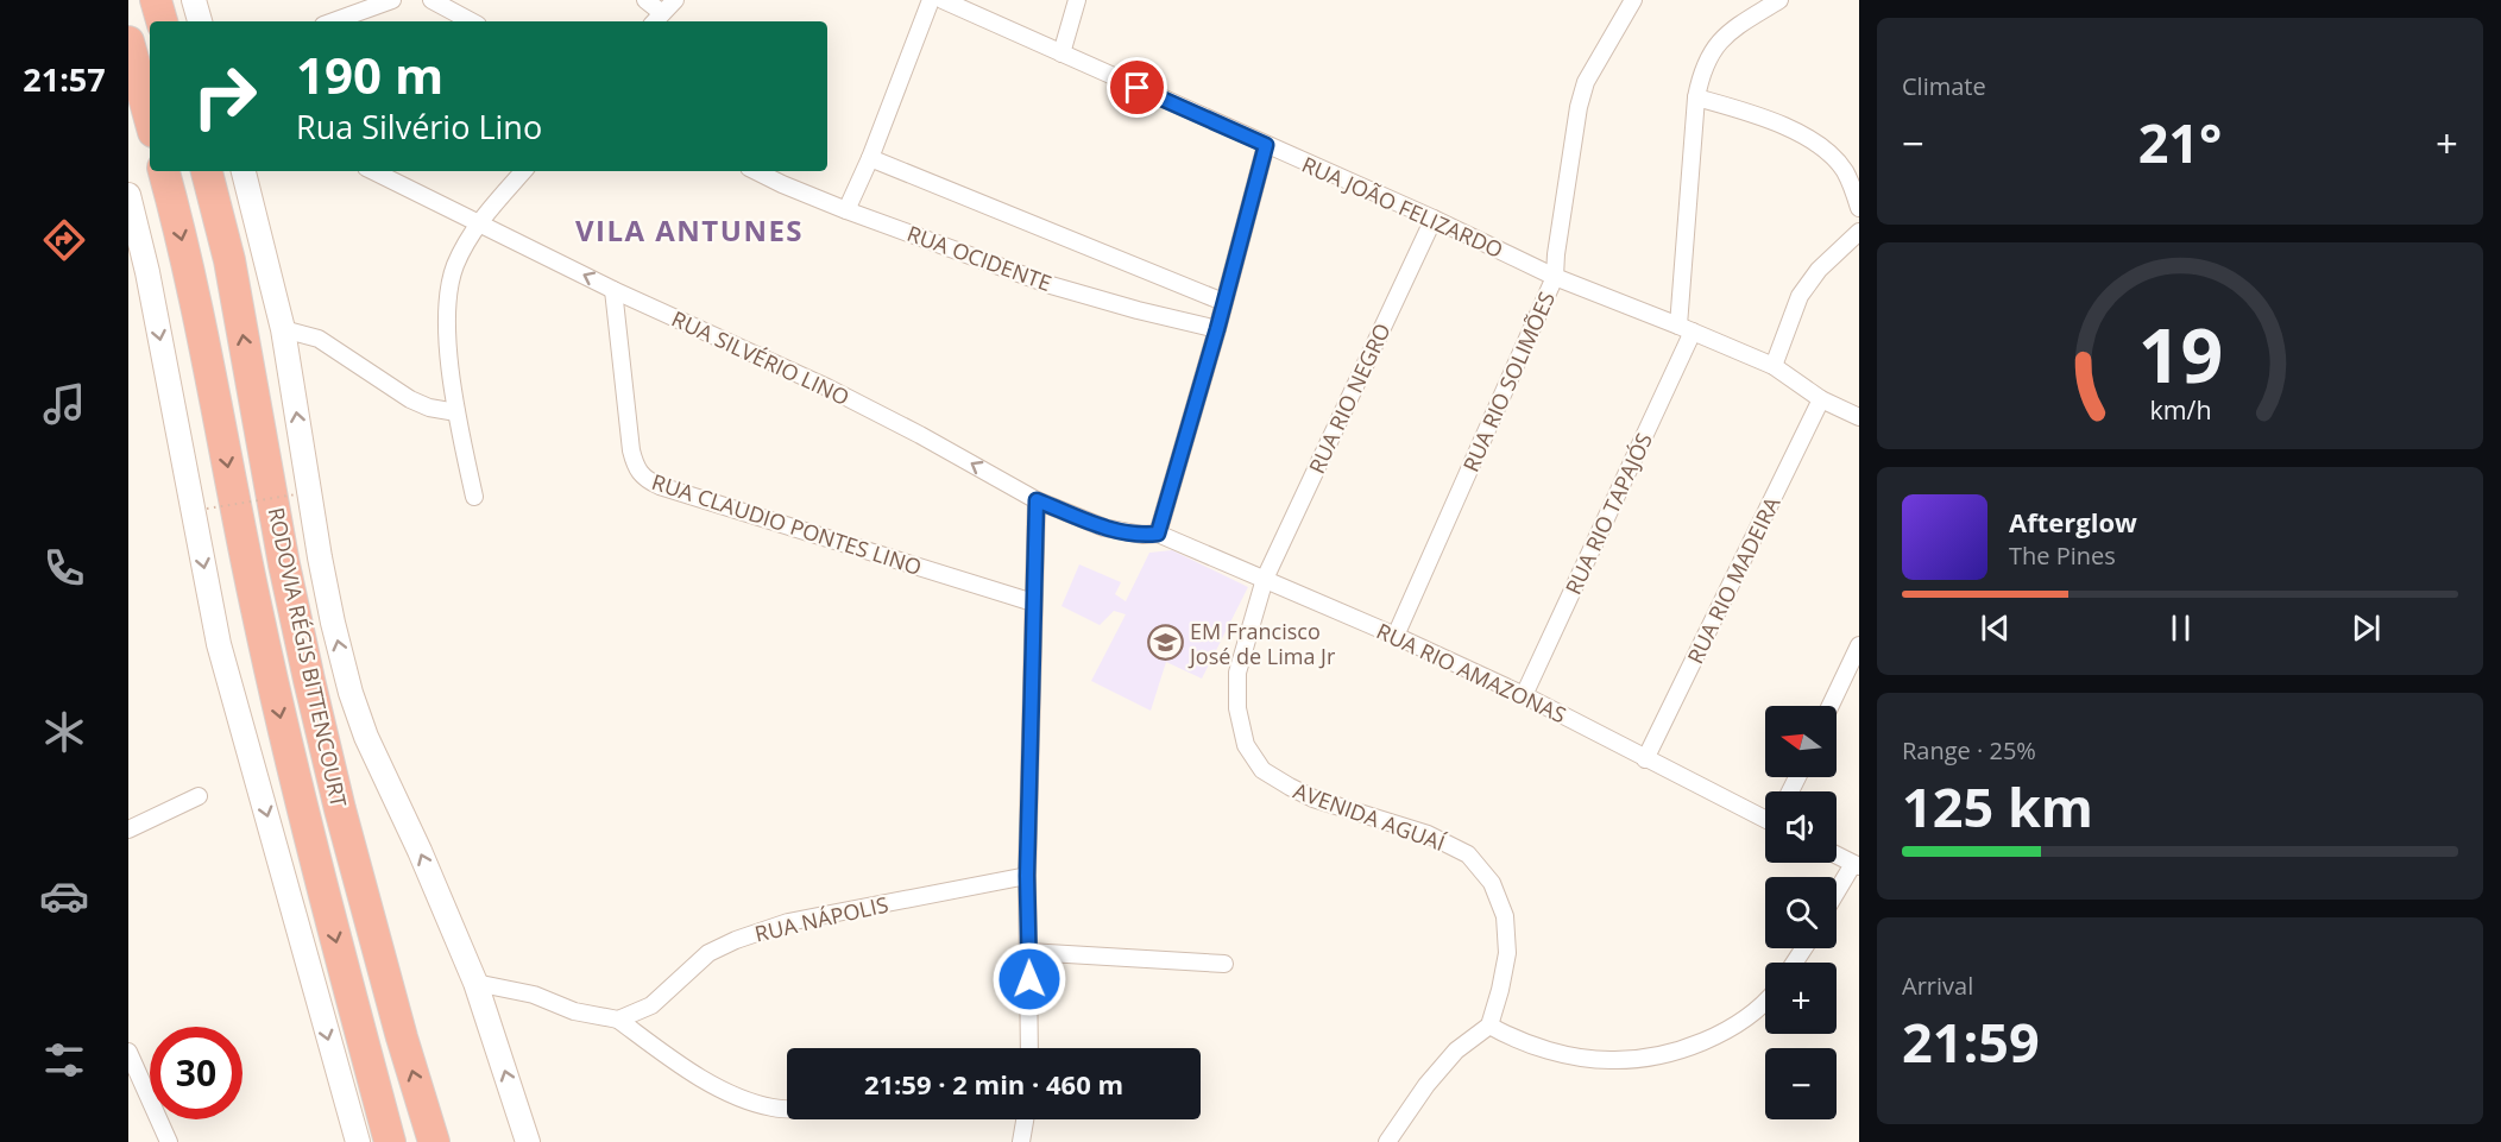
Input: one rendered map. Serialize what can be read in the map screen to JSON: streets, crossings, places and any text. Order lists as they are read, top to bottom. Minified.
{"streets":{"highway":["RODOVIA RÉGIS BITTENCOURT"],"street":["RUA JOÃO FELIZARDO","RUA OCIDENTE","RUA SILVÉRIO LINO","RUA RIO SOLIMÕES","RUA RIO NEGRO","RUA RIO TAPAJÓS","RUA CLAUDIO PONTES LINO","RUA RIO MADEIRA","RUA RIO AMAZONAS","AVENIDA AGUAÍ","RUA NÁPOLIS"]},"crossings":[["RUA JOÃO FELIZARDO","RUA RIO SOLIMÕES"],["RUA JOÃO FELIZARDO","RUA RIO NEGRO"],["RUA JOÃO FELIZARDO","RUA RIO TAPAJÓS"],["RUA JOÃO FELIZARDO","RUA RIO MADEIRA"],["RUA SILVÉRIO LINO","RUA CLAUDIO PONTES LINO"],["RUA SILVÉRIO LINO","RUA RIO AMAZONAS"],["RUA RIO SOLIMÕES","RUA RIO AMAZONAS"],["RUA RIO NEGRO","RUA RIO AMAZONAS"],["RUA RIO NEGRO","AVENIDA AGUAÍ"],["RUA RIO TAPAJÓS","RUA RIO AMAZONAS"],["RUA RIO MADEIRA","RUA RIO AMAZONAS"],["RUA RIO AMAZONAS","AVENIDA AGUAÍ"]],"one_way":["RUA SILVÉRIO LINO"],"districts":["VILA ANTUNES"],"places":{"school or university":["EM Francisco José de Lima Jr"]},"north":"left","page":{"tabs":"21:57","tile":["Climate",["Range · 25%","125 km"],["Arrival","21:59"]],"turn":["190 m","Rua Silvério Lino"],"heat":["−","21°","+"],"song":["Afterglow","The Pines"],"map_buttons":["+","−"],"limit":"30","trip":"21:59 · 2 min · 460 m","gauge":["19","km/h"]}}
